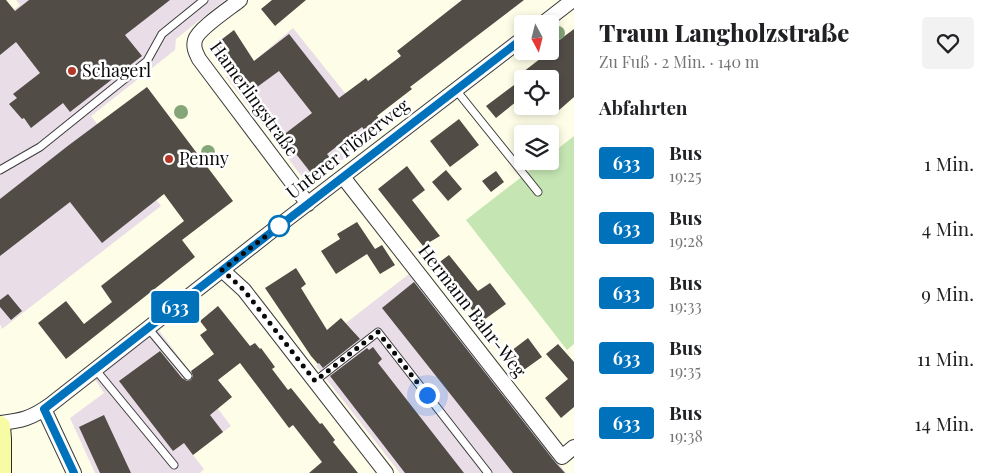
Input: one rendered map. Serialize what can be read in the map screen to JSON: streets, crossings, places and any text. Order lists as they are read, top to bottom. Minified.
{"streets":{"street":["Hamerlingstraße","Unterer Flözerweg","Hermann Bahr-Weg"]},"crossings":[["Hamerlingstraße","Unterer Flözerweg"],["Unterer Flözerweg","Hermann Bahr-Weg"]],"places":["Schagerl","Penny"],"lines":["bus line 633"],"north":"bottom","page":{"on_map":"633","heading":[["Traun Langholzstraße","Zu Fuß · 2 Min. · 140 m"],"Abfahrten"],"list":[{"mark":"633","name":"Bus","note":"19:25","value":"1 Min."},{"mark":"633","name":"Bus","note":"19:28","value":"4 Min."},{"mark":"633","name":"Bus","note":"19:33","value":"9 Min."},{"mark":"633","name":"Bus","note":"19:35","value":"11 Min."},{"mark":"633","name":"Bus","note":"19:38","value":"14 Min."}]}}
